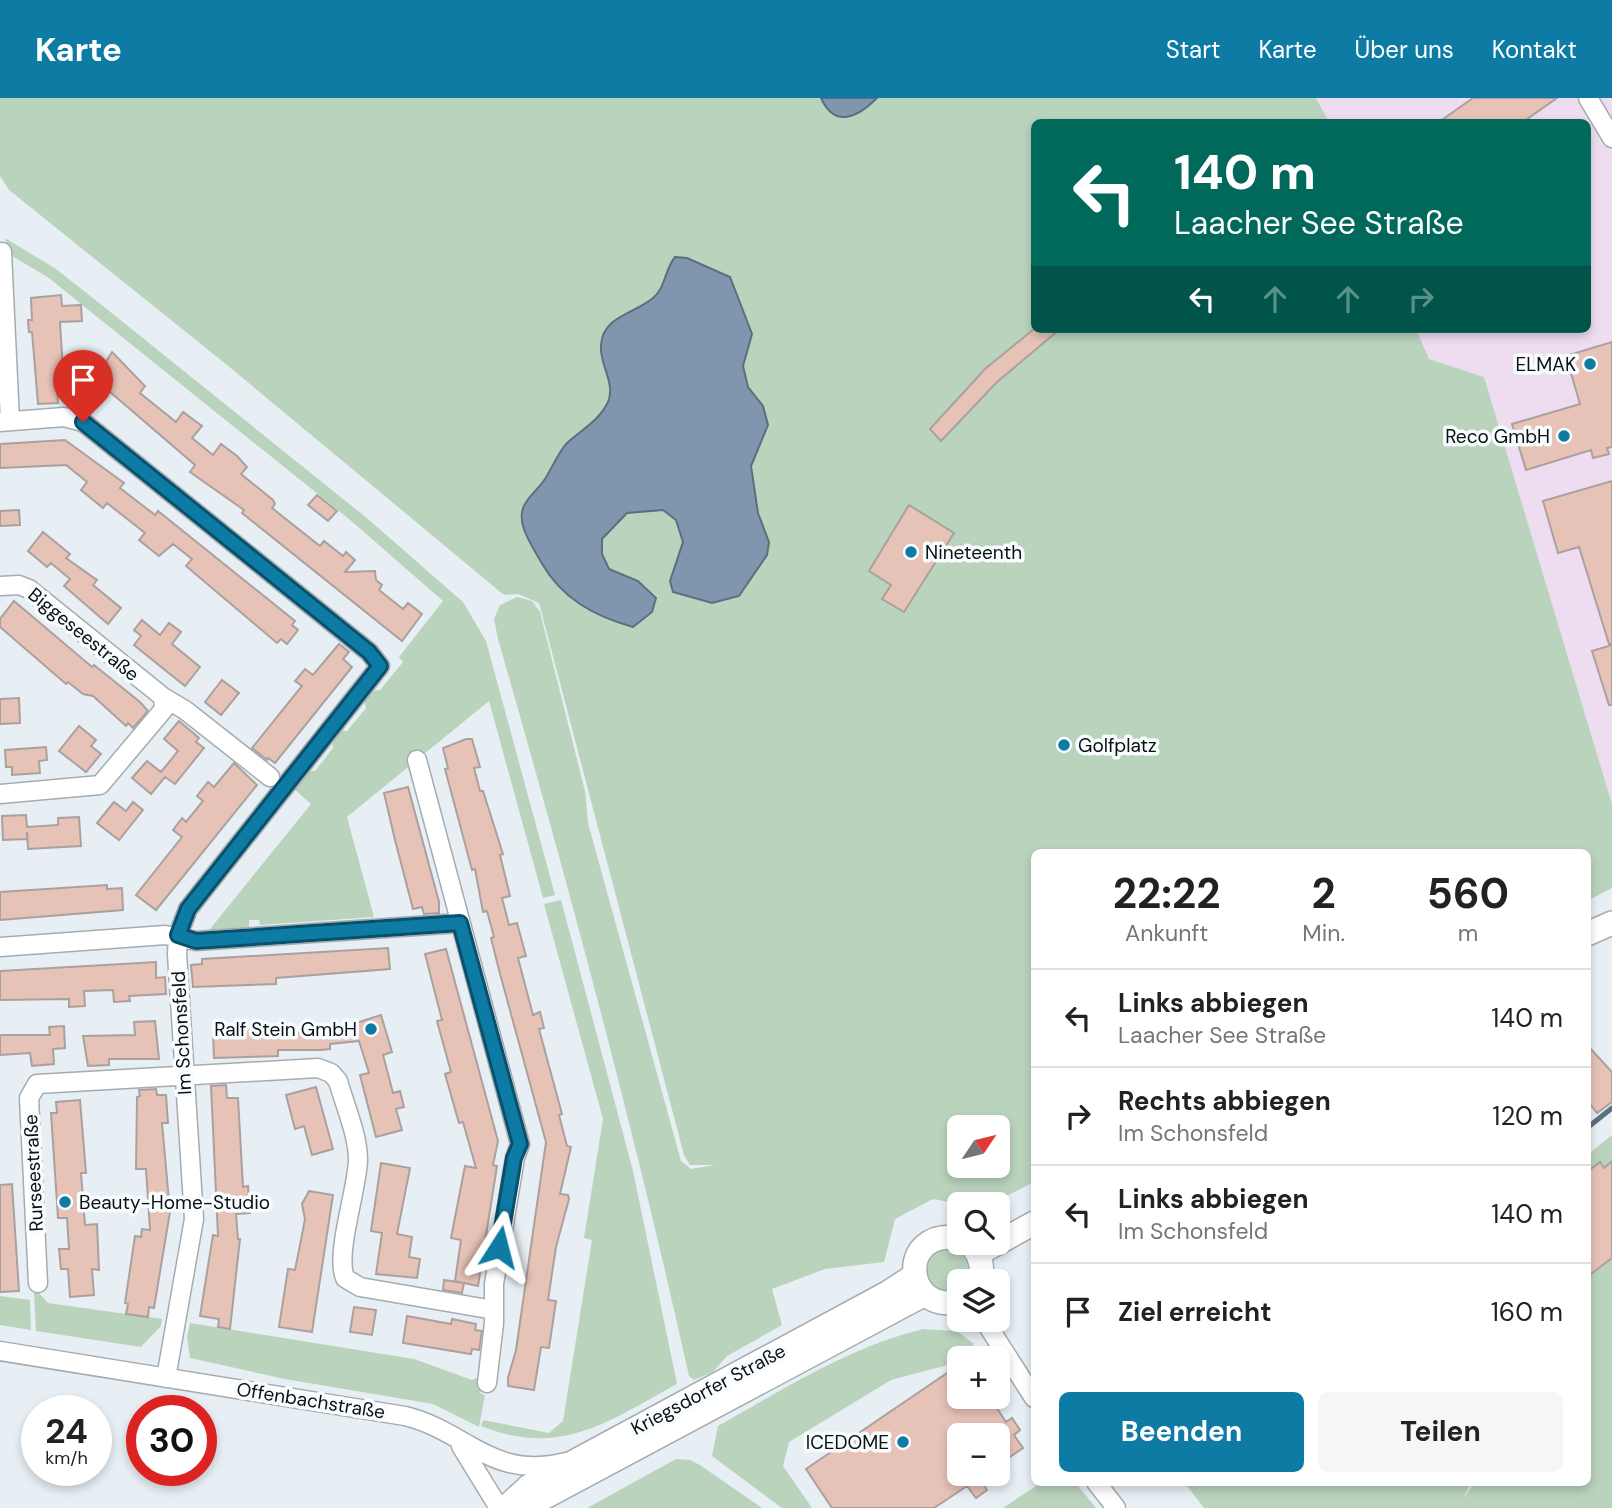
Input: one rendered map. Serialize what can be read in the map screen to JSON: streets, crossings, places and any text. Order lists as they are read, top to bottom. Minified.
{"streets":{"main road":["Kriegsdorfer Straße"],"street":["Biggeseestraße","Im Schonsfeld","Rurseestraße","Offenbachstraße"]},"crossings":[["Im Schonsfeld","Rurseestraße"],["Im Schonsfeld","Offenbachstraße"],["Kriegsdorfer Straße","Offenbachstraße"]],"places":["ELMAK","Reco GmbH","Nineteenth","Golfplatz","Ralf Stein GmbH","Beauty-Home-Studio","ICEDOME"],"north":"top right","page":{"header":"Karte","nav":["Start","Karte","Über uns","Kontakt"],"turn":["140 m","Laacher See Straße"],"eta":["22:22","Ankunft","2","Min.","560","m"],"list":[{"name":"Links abbiegen","note":"Laacher See Straße","value":"140 m"},{"name":"Rechts abbiegen","note":"Im Schonsfeld","value":"120 m"},{"name":"Links abbiegen","note":"Im Schonsfeld","value":"140 m"},{"name":"Ziel erreicht","value":"160 m"}],"map_buttons":["+","−"],"buttons":["Beenden","Teilen"],"speed":"24 km/h","limit":"30"}}
